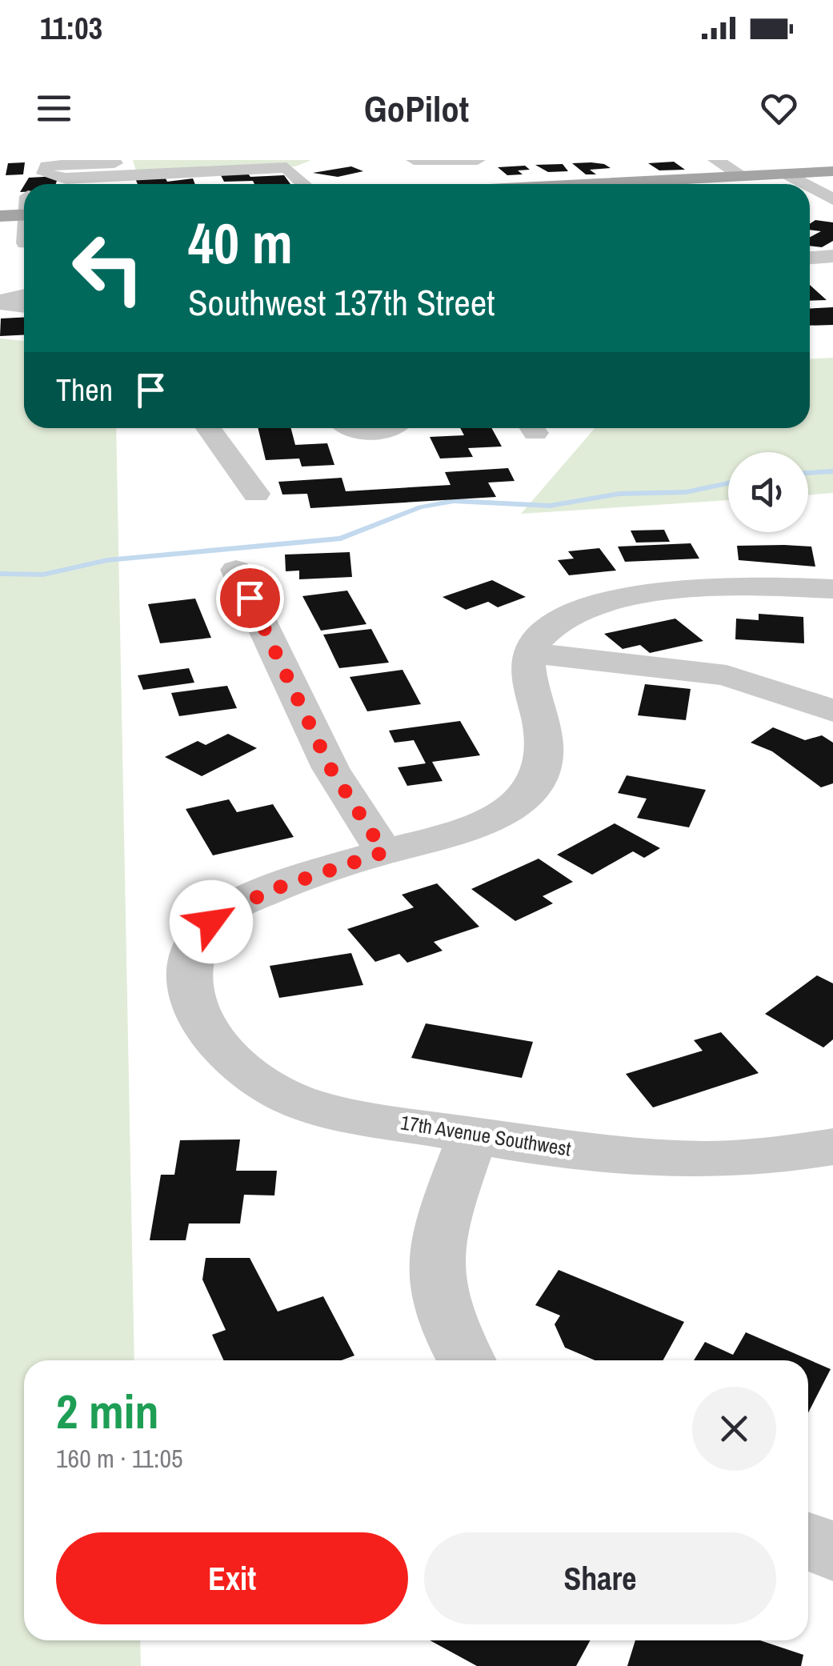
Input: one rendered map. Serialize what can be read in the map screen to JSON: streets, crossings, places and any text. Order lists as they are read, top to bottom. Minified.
{"streets":{"street":["17th Avenue Southwest"]},"page":{"status":"11:03","header":"GoPilot","turn":["40 m","Southwest 137th Street"],"then":"Then","heading":["2 min","160 m · 11:05"],"buttons":["Exit","Share"]}}
